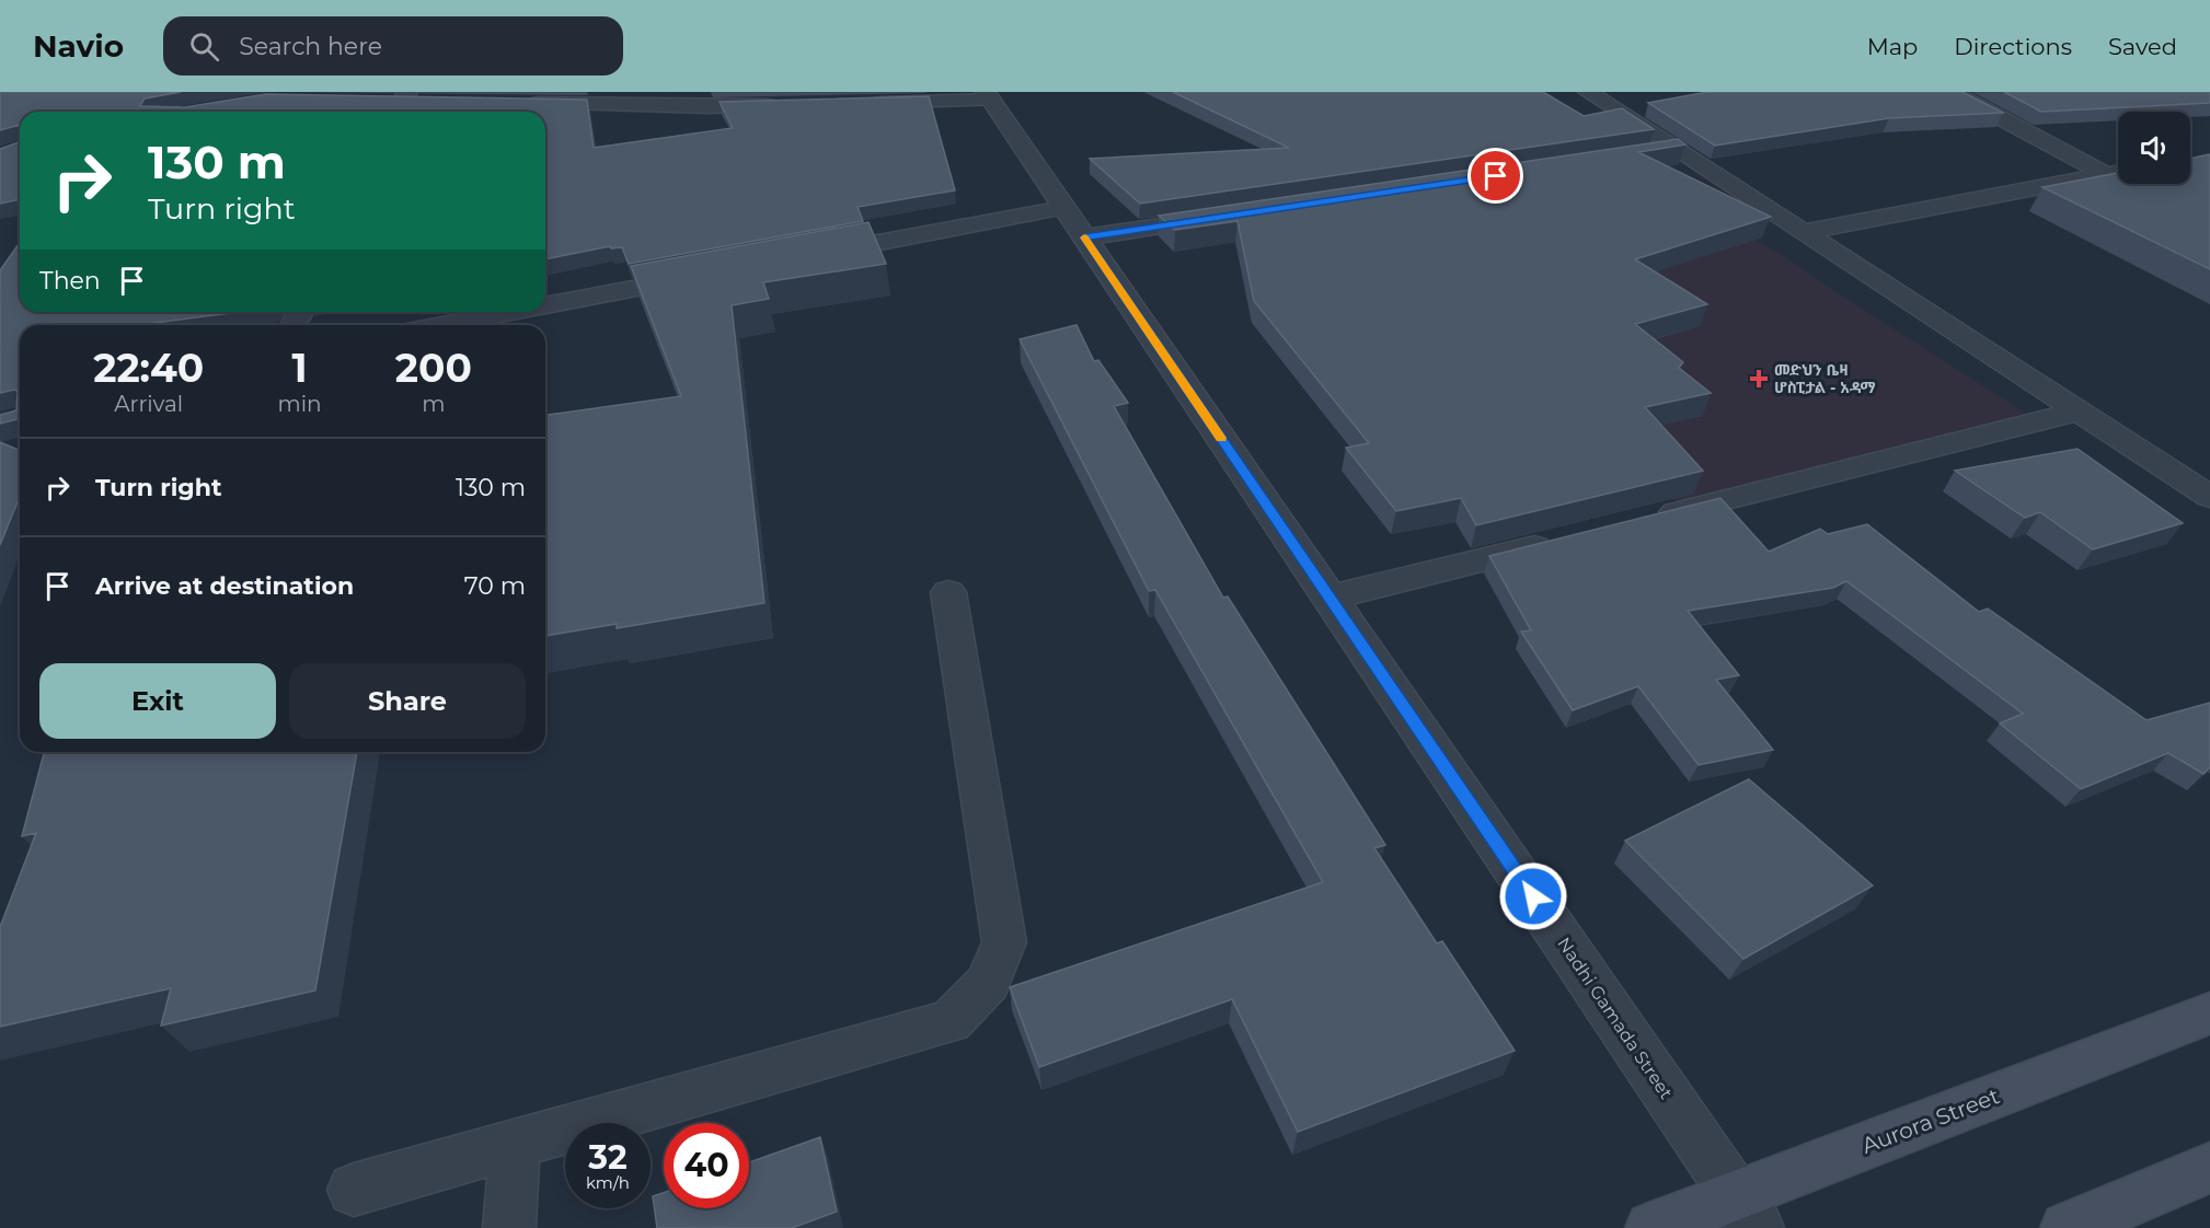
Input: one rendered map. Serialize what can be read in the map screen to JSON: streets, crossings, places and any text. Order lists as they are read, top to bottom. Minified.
{"streets":{"main road":["Aurora Street"],"street":["Nadhi Gamada Street"]},"crossings":[["Nadhi Gamada Street","Aurora Street"]],"places":{"health":["መድህን ቤዛ ሆስፒታል - አዳማ"]},"page":{"header":"Navio","search":"Search here","nav":["Map","Directions","Saved"],"turn":["130 m","Turn right"],"then":"Then","eta":["22:40","Arrival","1","min","200","m"],"list":[{"name":"Turn right","value":"130 m"},{"name":"Arrive at destination","value":"70 m"}],"buttons":["Exit","Share"],"speed":"32 km/h","limit":"40"}}
